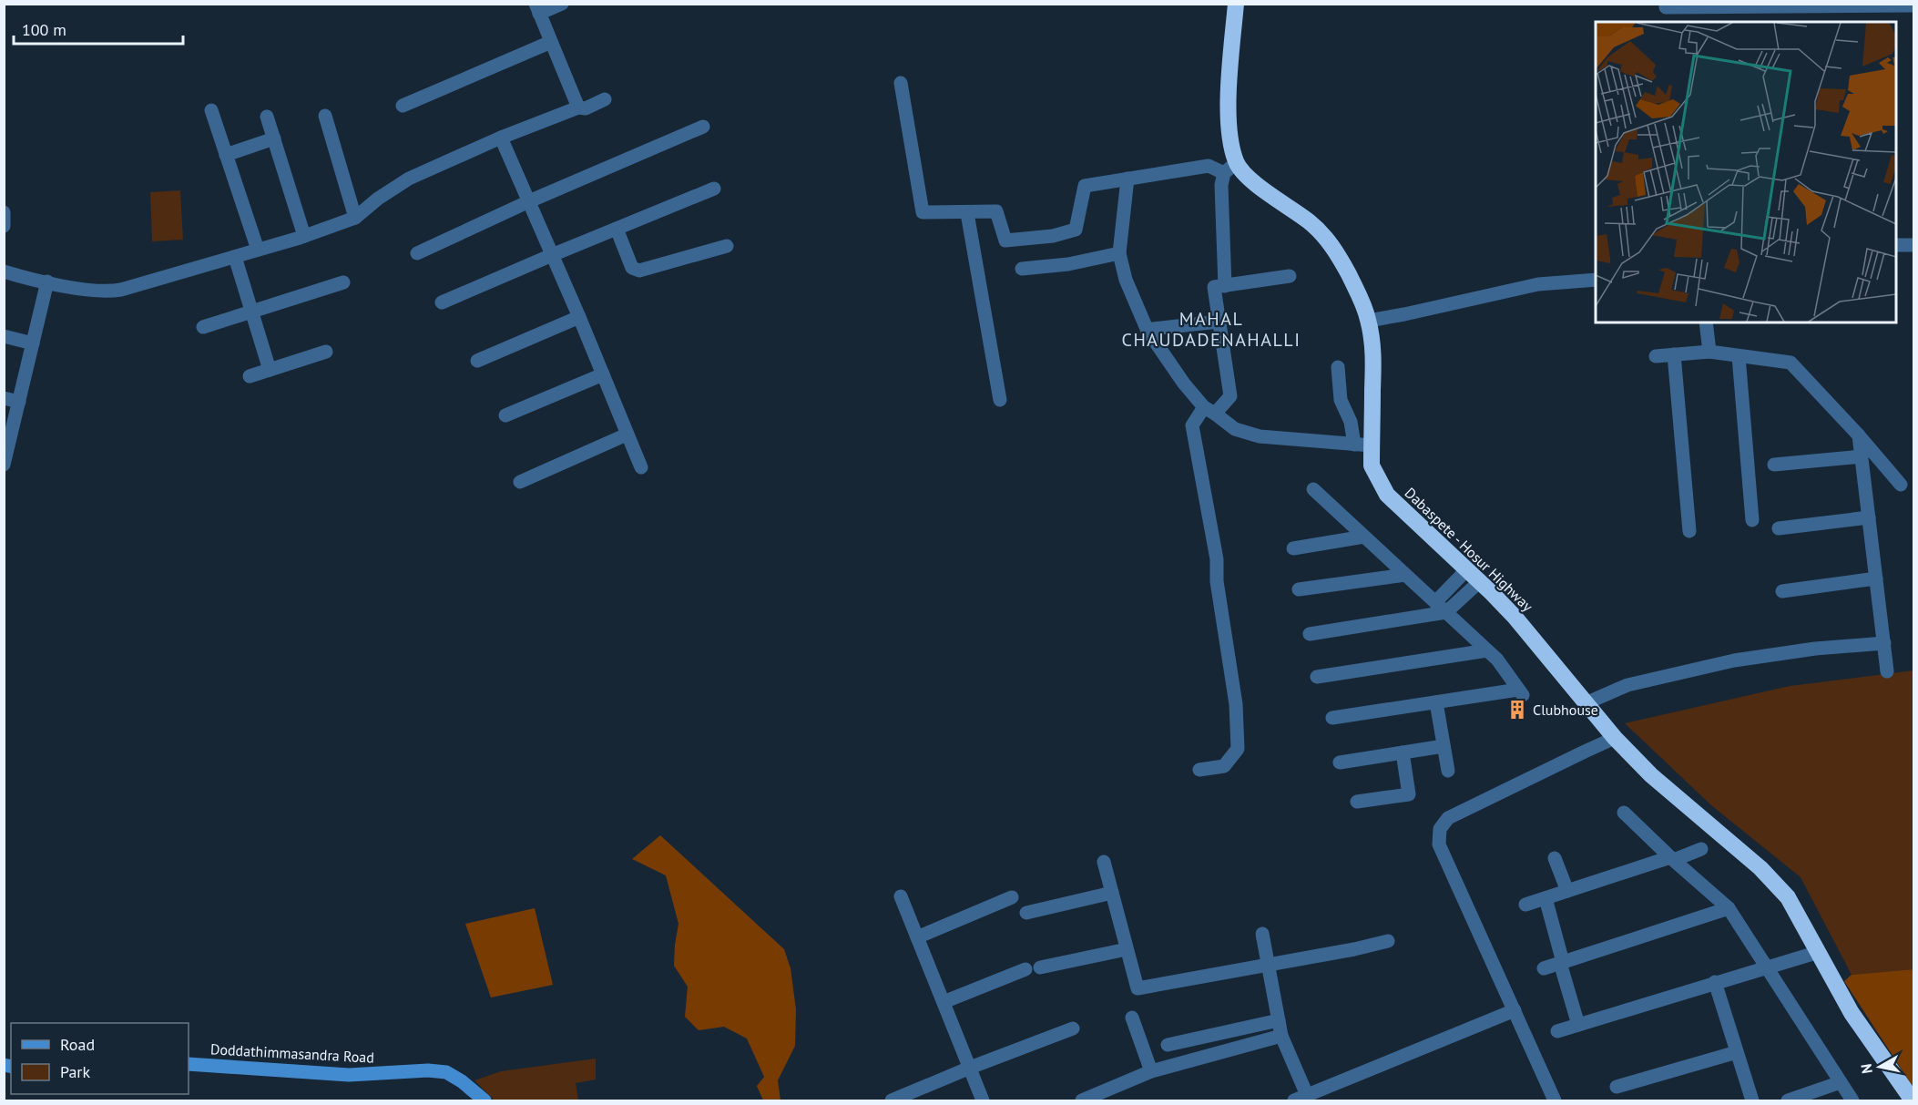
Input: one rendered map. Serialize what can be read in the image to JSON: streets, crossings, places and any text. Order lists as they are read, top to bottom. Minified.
{"streets":{"highway":["Dabaspete - Hosur Highway"],"street":["Doddathimmasandra Road"]},"districts":["MAHAL CHAUDADENAHALLI"],"places":{"building":["Clubhouse"]},"legend":["Road","Park"],"scale_bar":"100 m","north":"left"}
